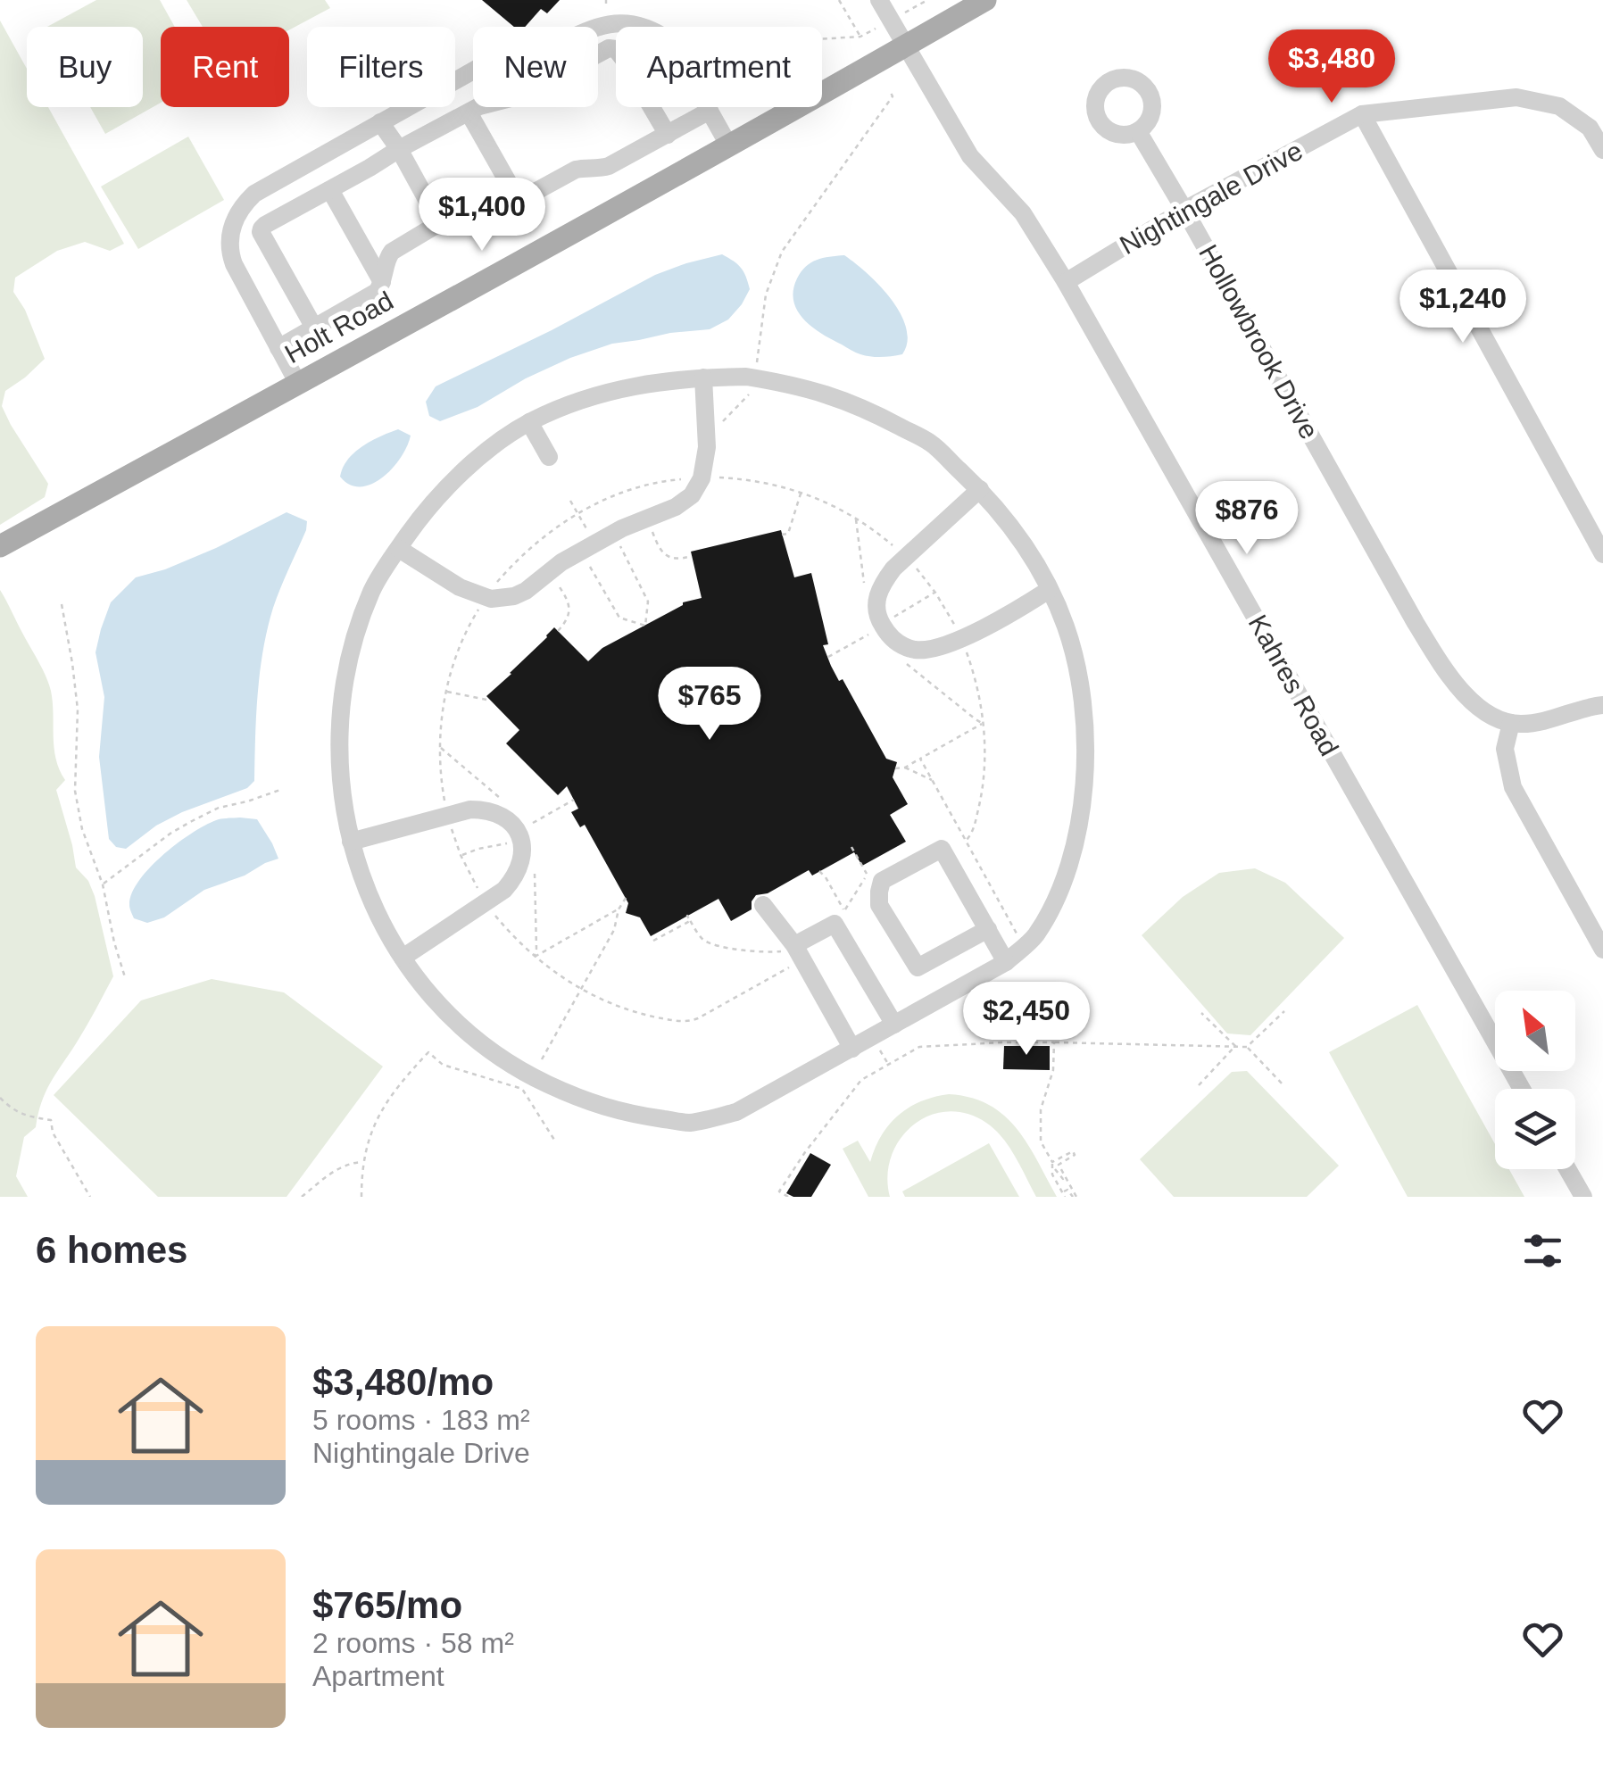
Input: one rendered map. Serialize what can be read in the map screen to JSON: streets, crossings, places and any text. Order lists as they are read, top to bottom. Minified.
{"streets":{"main road":["Holt Road"],"street":["Nightingale Drive","Hollowbrook Drive","Kahres Road"]},"crossings":[["Nightingale Drive","Hollowbrook Drive"],["Nightingale Drive","Kahres Road"],["Holt Road","Kahres Road"]],"north":"top left","page":{"chip":["Buy","Rent","Filters","New","Apartment"],"price":["$3,480","$1,400","$1,240","$876","$765","$2,450"],"heading":"6 homes","list":[{"name":"$3,480/mo","note":"5 rooms · 183 m² · Nightingale Drive"},{"name":"$765/mo","note":"2 rooms · 58 m² · Apartment"}]}}
